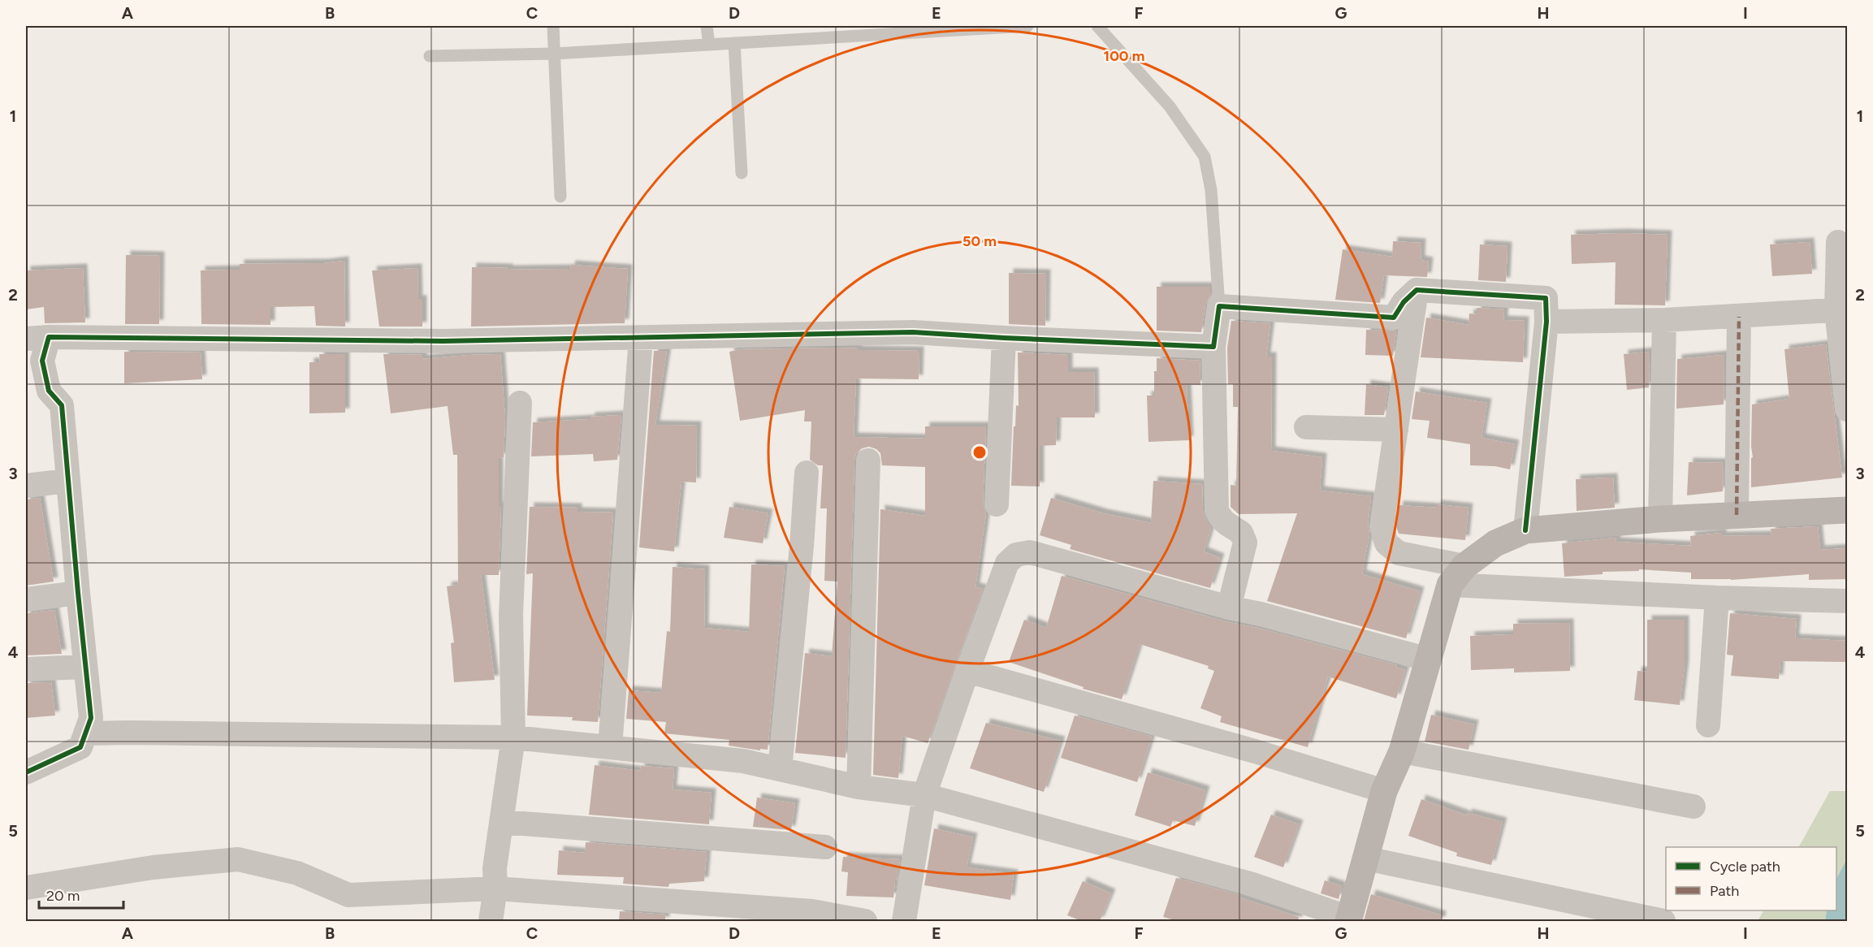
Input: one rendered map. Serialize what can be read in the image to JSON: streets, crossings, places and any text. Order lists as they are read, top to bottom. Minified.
{"legend":["Cycle path","Path"],"scale_bar":"20 m","grid":{"columns":["A","B","C","D","E","F","G","H","I"],"rows":["1","2","3","4","5"]},"rings":["100 m","50 m"]}
